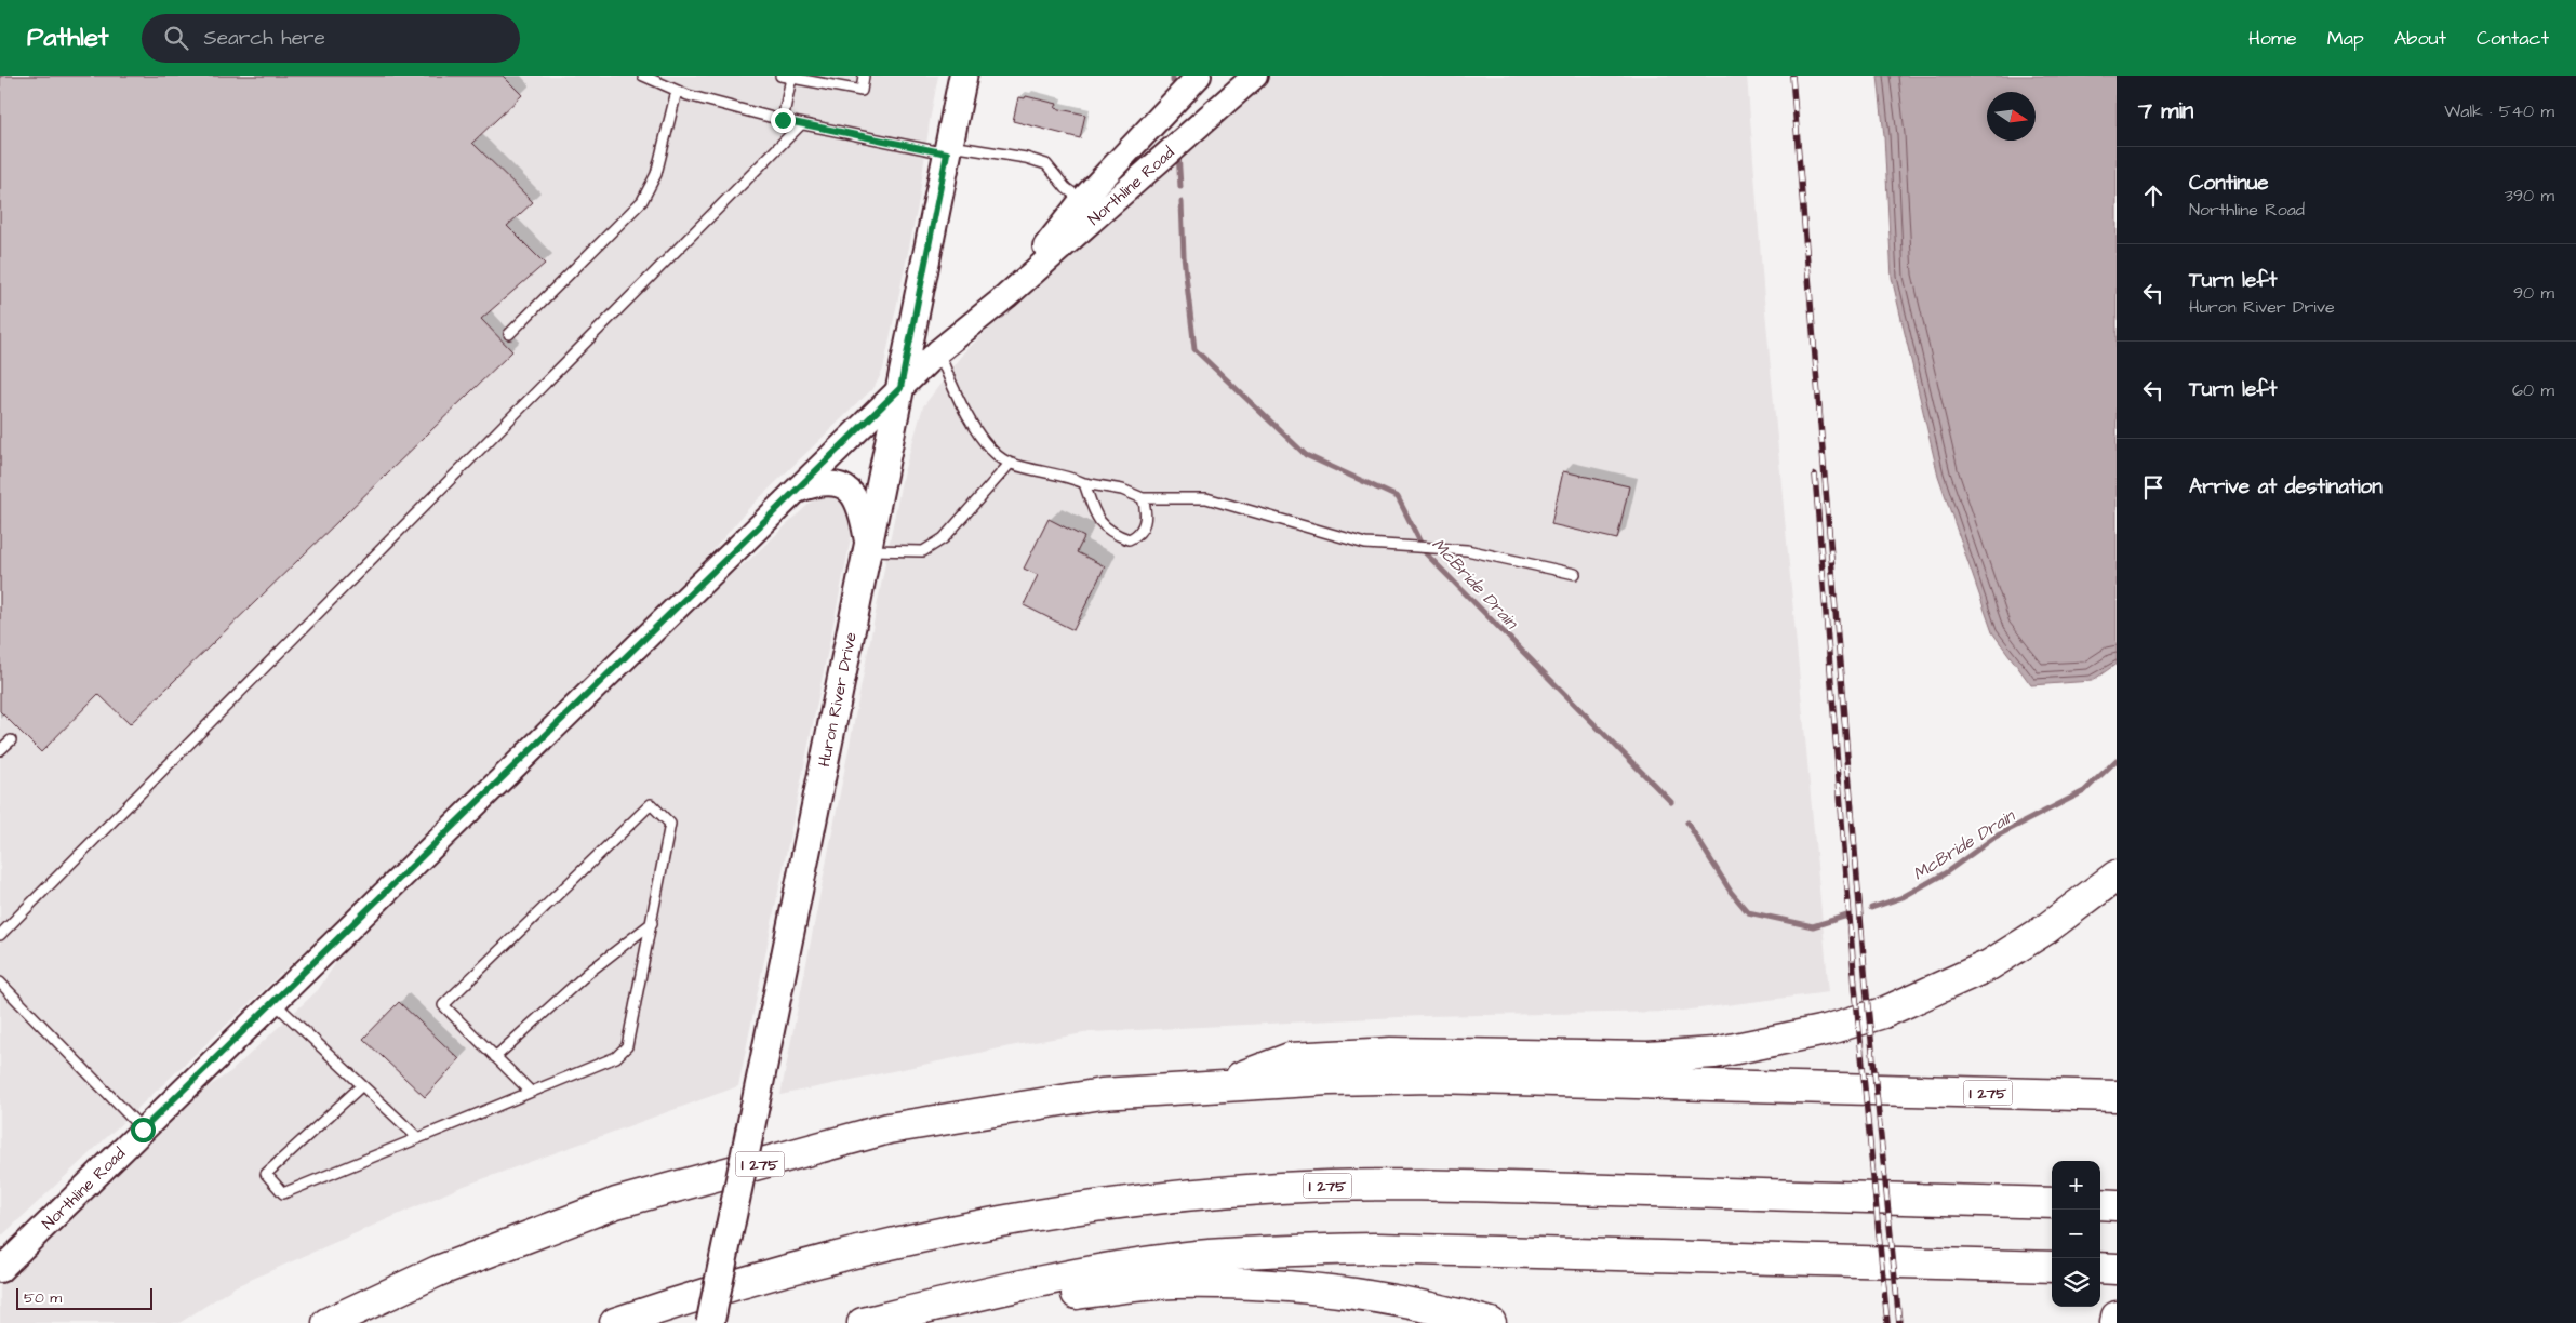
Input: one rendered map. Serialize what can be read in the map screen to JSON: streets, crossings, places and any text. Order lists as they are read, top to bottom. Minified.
{"streets":{"highway":["I 275"],"main road":["Huron River Drive"],"street":["Northline Road"]},"crossings":[["Northline Road","Huron River Drive"]],"water":["McBride Drain"],"scale_bar":"50 m","north":"right","page":{"header":"Pathlet","search":"Search here","nav":["Home","Map","About","Contact"],"heading":["7 min","Walk · 540 m"],"list":[["Continue","Northline Road","390 m"],["Turn left","Huron River Drive","90 m"],["Turn left","60 m"],"Arrive at destination"],"map_buttons":["+","−"],"scale":"50 m"}}
